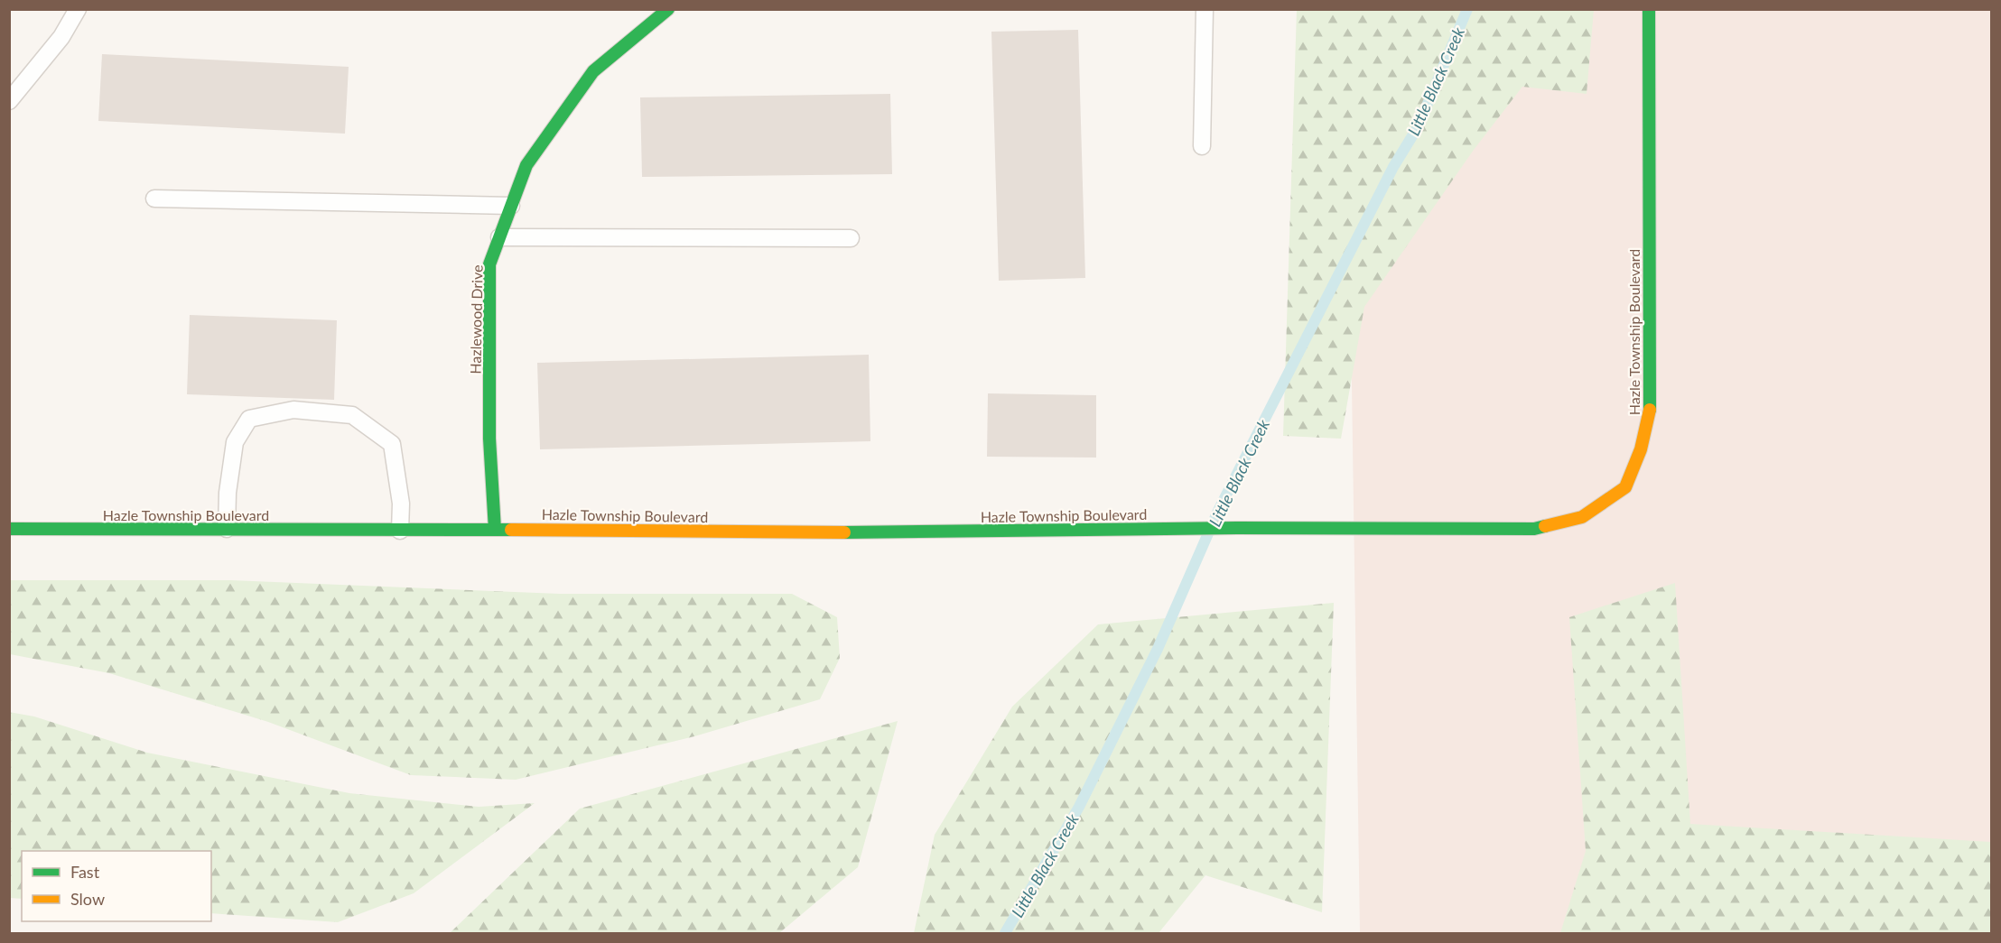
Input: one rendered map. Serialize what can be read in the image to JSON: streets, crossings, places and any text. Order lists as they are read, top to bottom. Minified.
{"streets":{"street":["Hazlewood Drive","Hazle Township Boulevard"]},"crossings":[["Hazlewood Drive","Hazle Township Boulevard"]],"water":["Little Black Creek"],"legend":["Fast","Slow"]}
